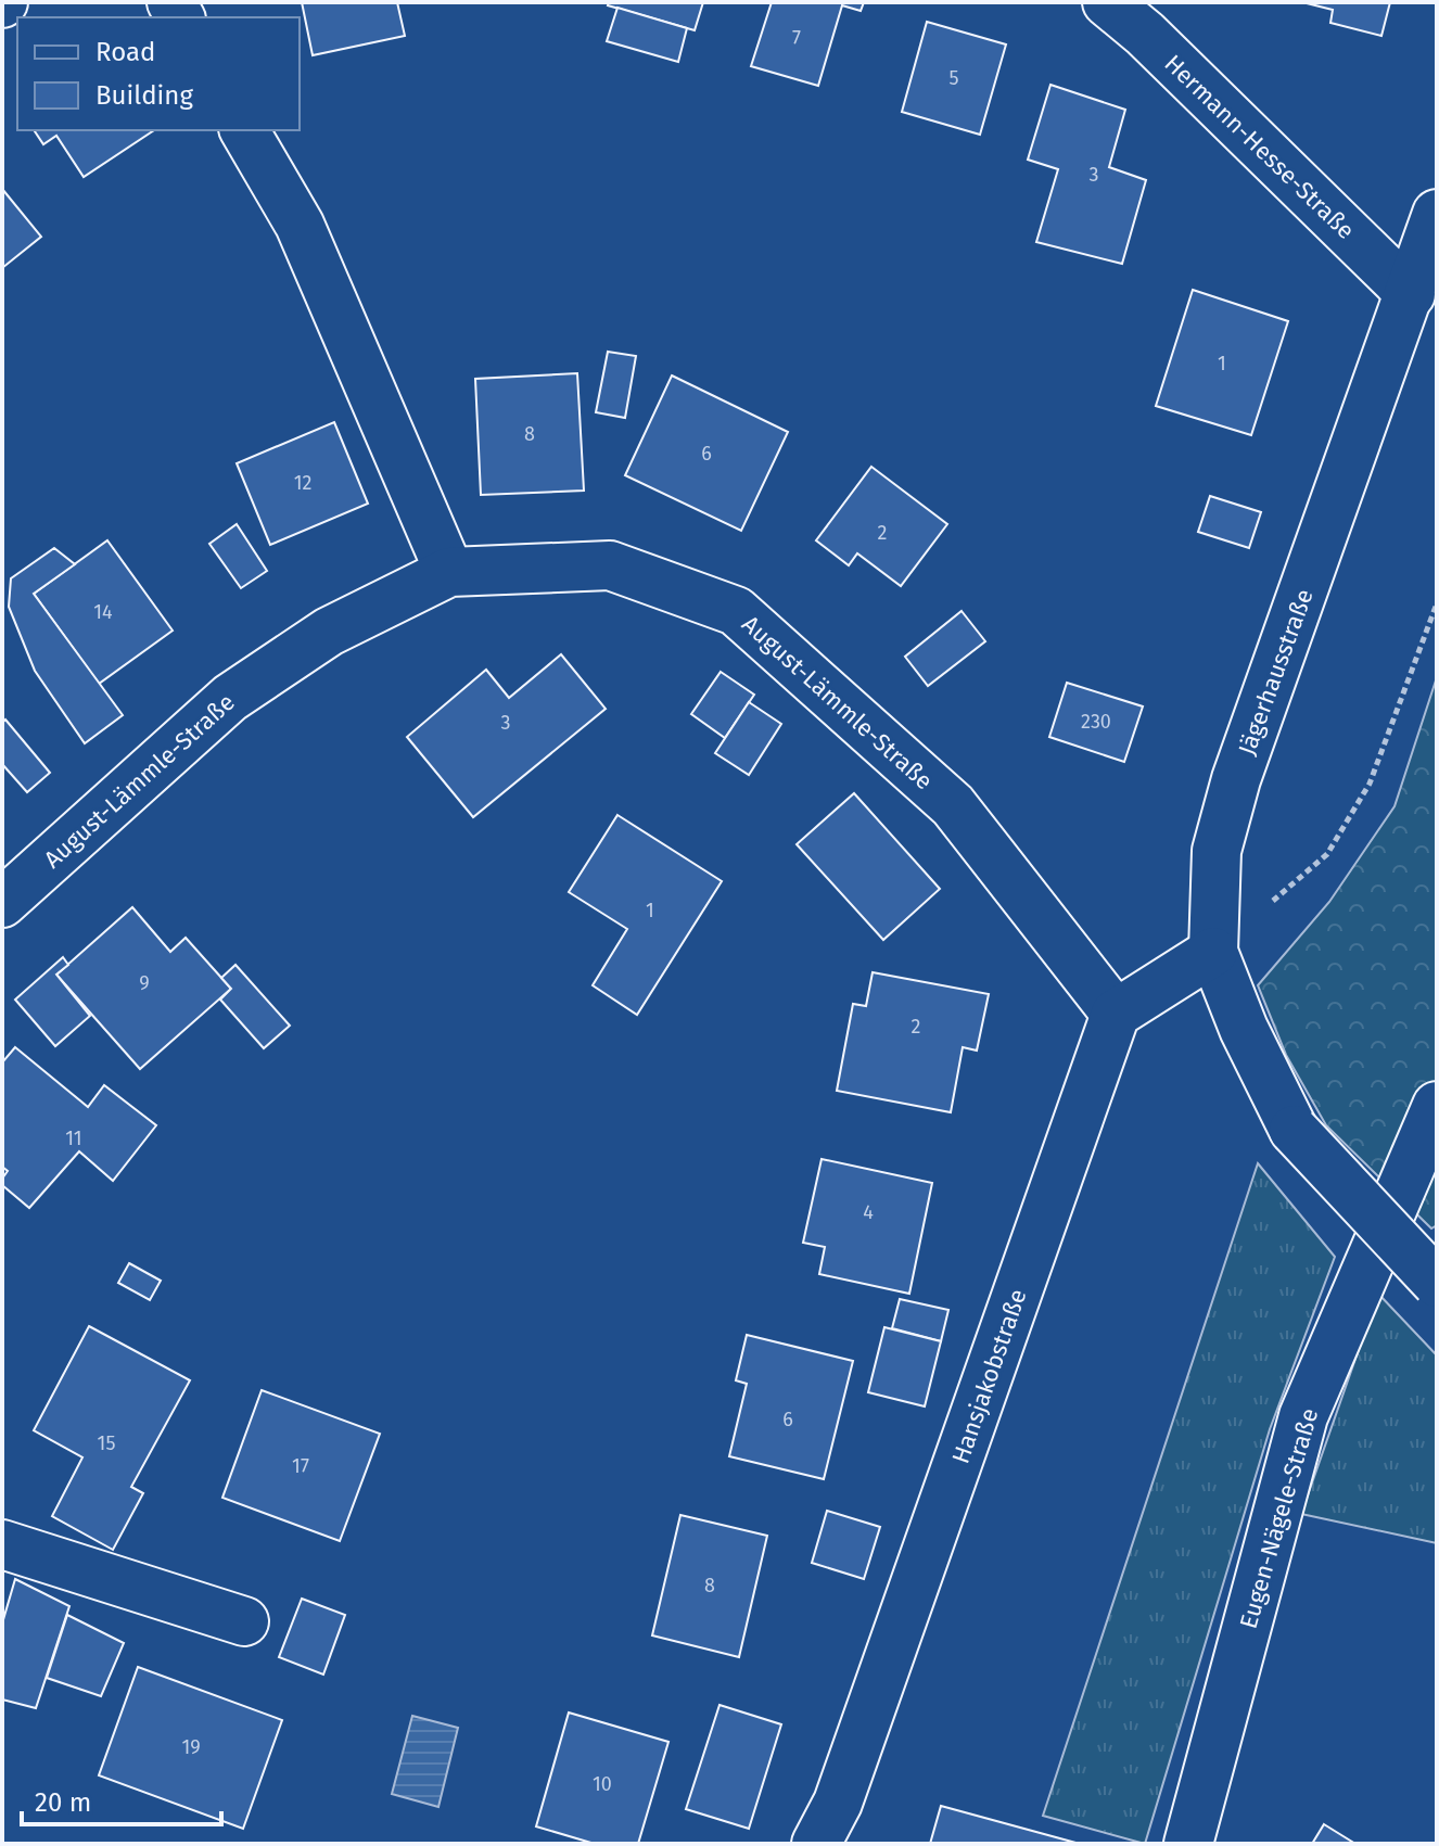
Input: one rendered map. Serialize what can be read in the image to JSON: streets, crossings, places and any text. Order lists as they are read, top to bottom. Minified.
{"streets":{"street":["Hermann-Hesse-Straße","Jägerhausstraße","August-Lämmle-Straße","Hansjakobstraße","Eugen-Nägele-Straße"]},"crossings":[["Hermann-Hesse-Straße","Jägerhausstraße"],["August-Lämmle-Straße","Hansjakobstraße"]],"house_numbers":["7","5","3","1","8","6","12","2","14","230","3","1","9","2","11","4","6","15","17","8","19","10"],"legend":["Road","Building"],"scale_bar":"20 m"}
